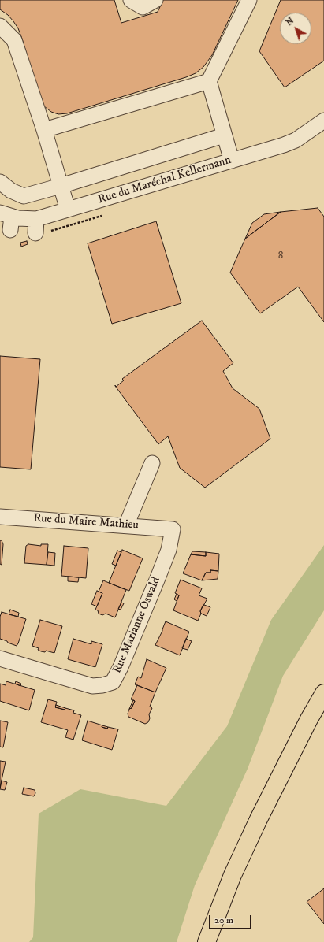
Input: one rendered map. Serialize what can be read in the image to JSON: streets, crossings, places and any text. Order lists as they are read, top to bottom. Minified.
{"streets":{"street":["Rue du Maréchal Kellermann","Rue du Maire Mathieu","Rue Marianne Oswald"]},"crossings":[["Rue du Maire Mathieu","Rue Marianne Oswald"]],"house_numbers":["8"],"scale_bar":"20 m","north":"top left"}
